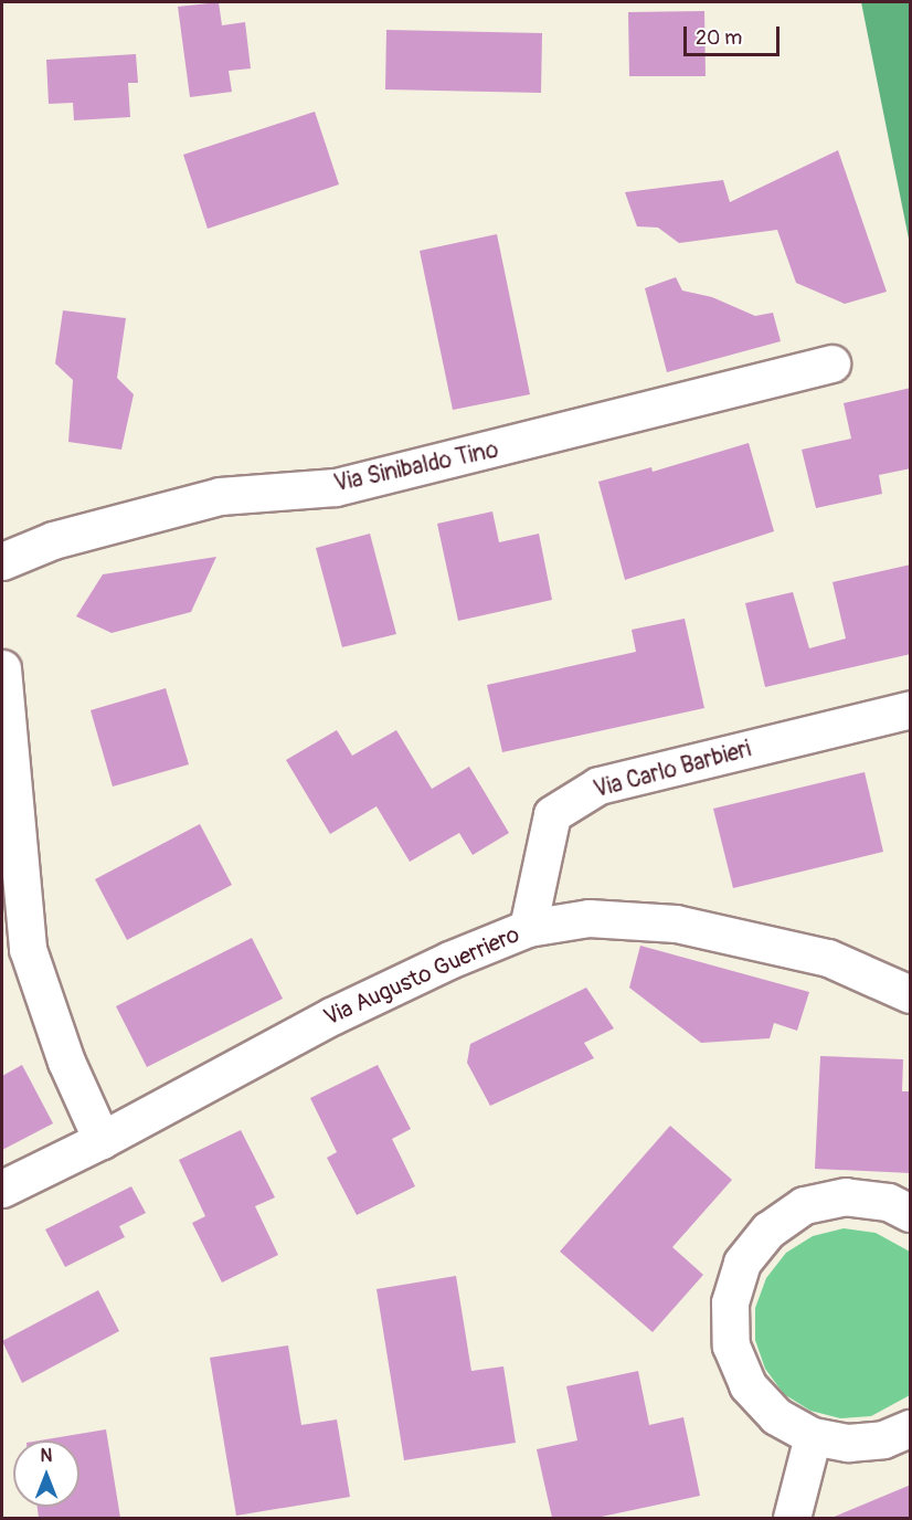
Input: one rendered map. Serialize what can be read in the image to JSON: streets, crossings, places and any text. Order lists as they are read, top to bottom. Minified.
{"streets":{"street":["Via Sinibaldo Tino","Via Carlo Barbieri","Via Augusto Guerriero"]},"crossings":[["Via Carlo Barbieri","Via Augusto Guerriero"]],"scale_bar":"20 m","north":"top"}
